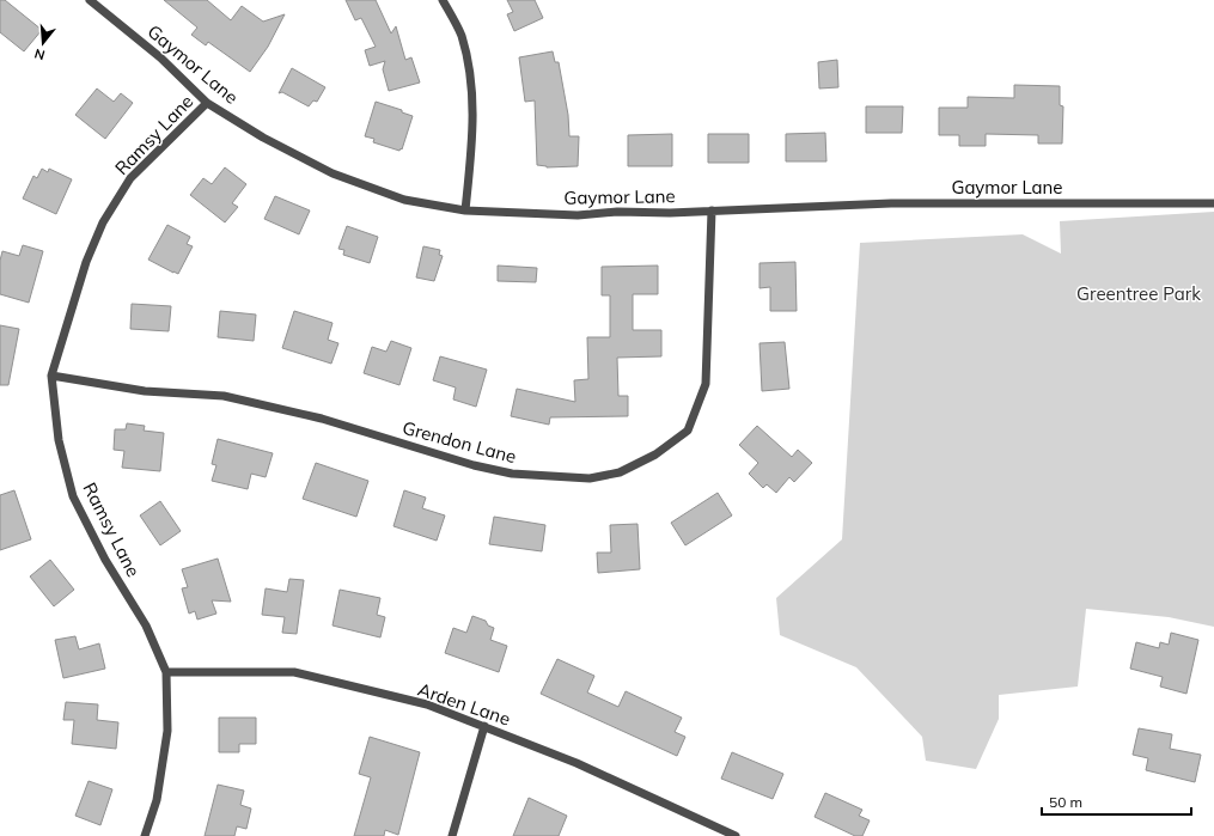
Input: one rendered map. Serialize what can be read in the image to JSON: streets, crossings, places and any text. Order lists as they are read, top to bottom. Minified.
{"streets":{"street":["Gaymor Lane","Ramsy Lane","Grendon Lane","Arden Lane"]},"crossings":[["Gaymor Lane","Ramsy Lane"],["Gaymor Lane","Grendon Lane"],["Ramsy Lane","Grendon Lane"],["Ramsy Lane","Arden Lane"]],"parks":["Greentree Park"],"scale_bar":"50 m","north":"bottom"}
